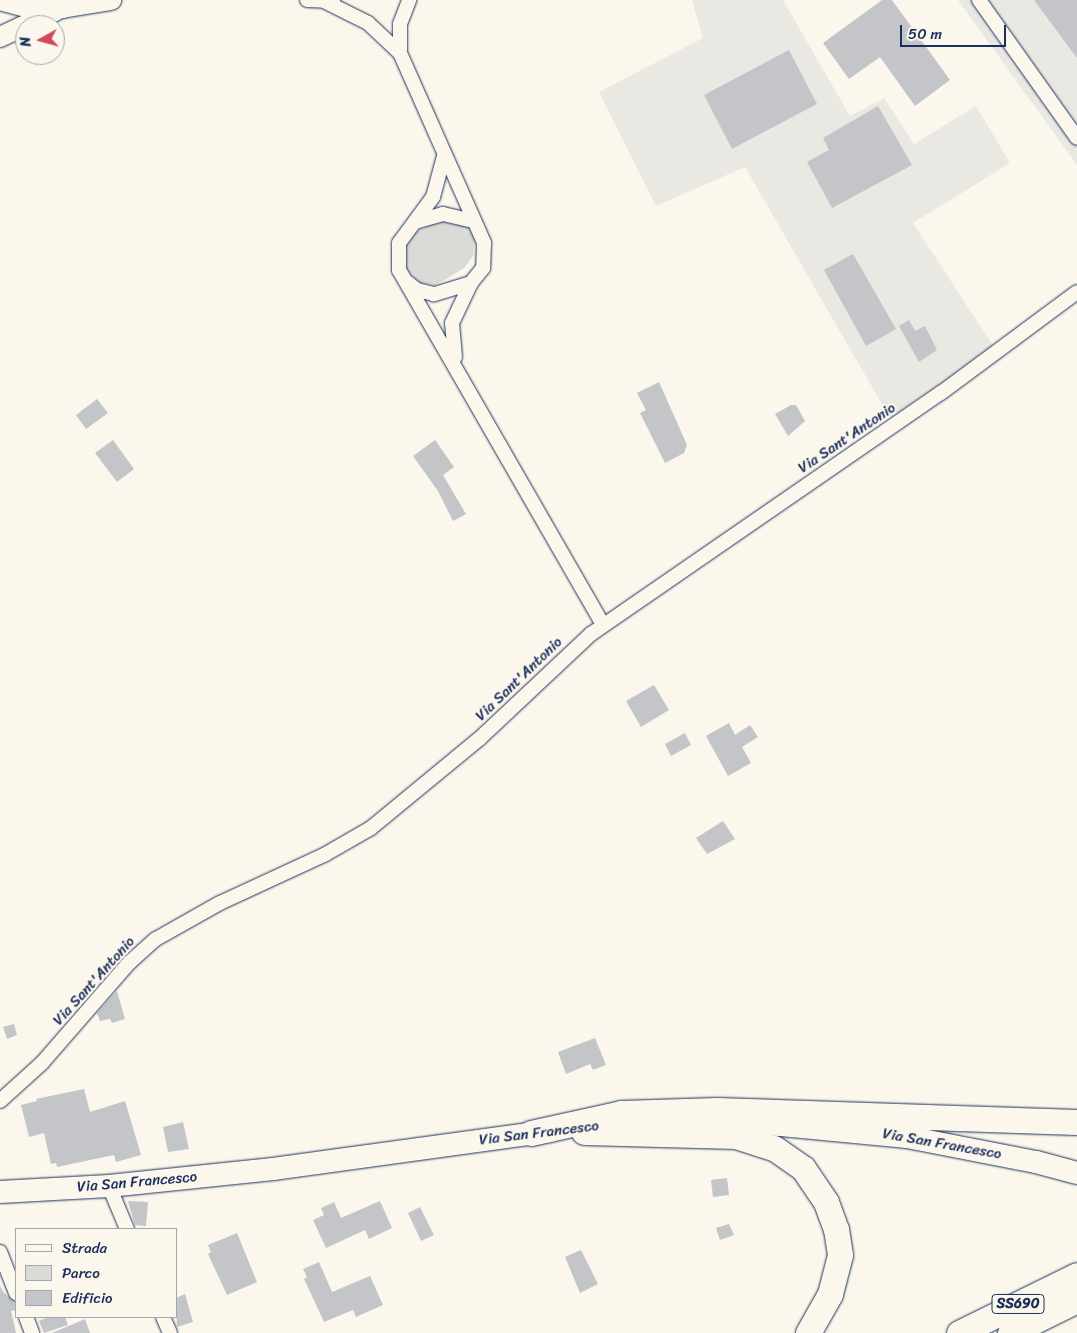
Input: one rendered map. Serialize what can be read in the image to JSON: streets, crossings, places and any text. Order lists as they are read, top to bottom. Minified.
{"streets":{"highway":["SS690"],"main road":["Via San Francesco"],"street":["Via Sant'Antonio"]},"legend":["Strada","Parco","Edificio"],"scale_bar":"50 m","north":"left"}
